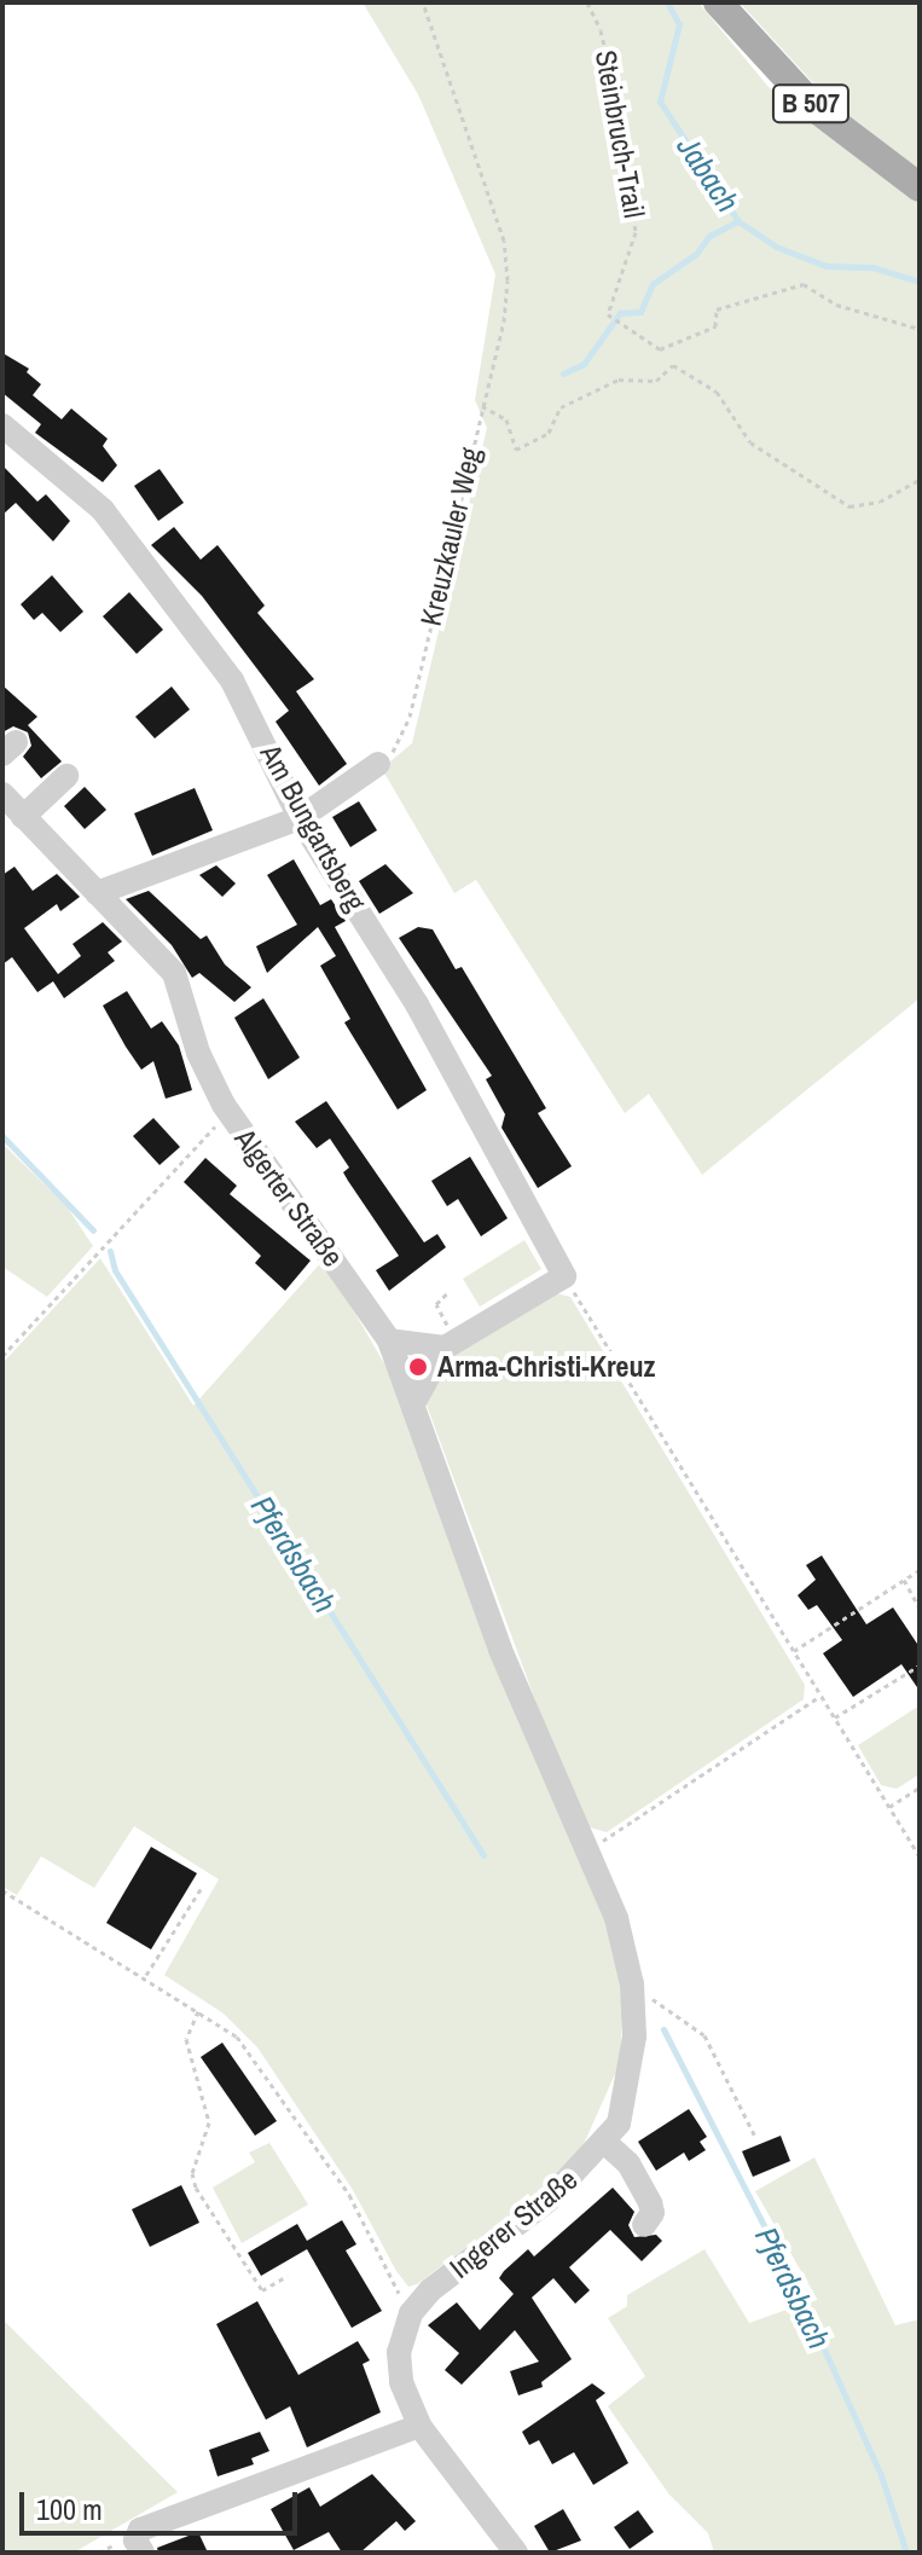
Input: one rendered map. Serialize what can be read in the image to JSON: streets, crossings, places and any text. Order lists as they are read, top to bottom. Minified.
{"streets":{"main road":["B 507"],"street":["Am Bungartsberg","Algerter Straße","Ingerer Straße"],"path":["Steinbruch-Trail","Kreuzkauler Weg"]},"crossings":[["Algerter Straße","Ingerer Straße"]],"water":["Jabach","Pferdsbach"],"places":["Arma-Christi-Kreuz"],"scale_bar":"100 m"}
